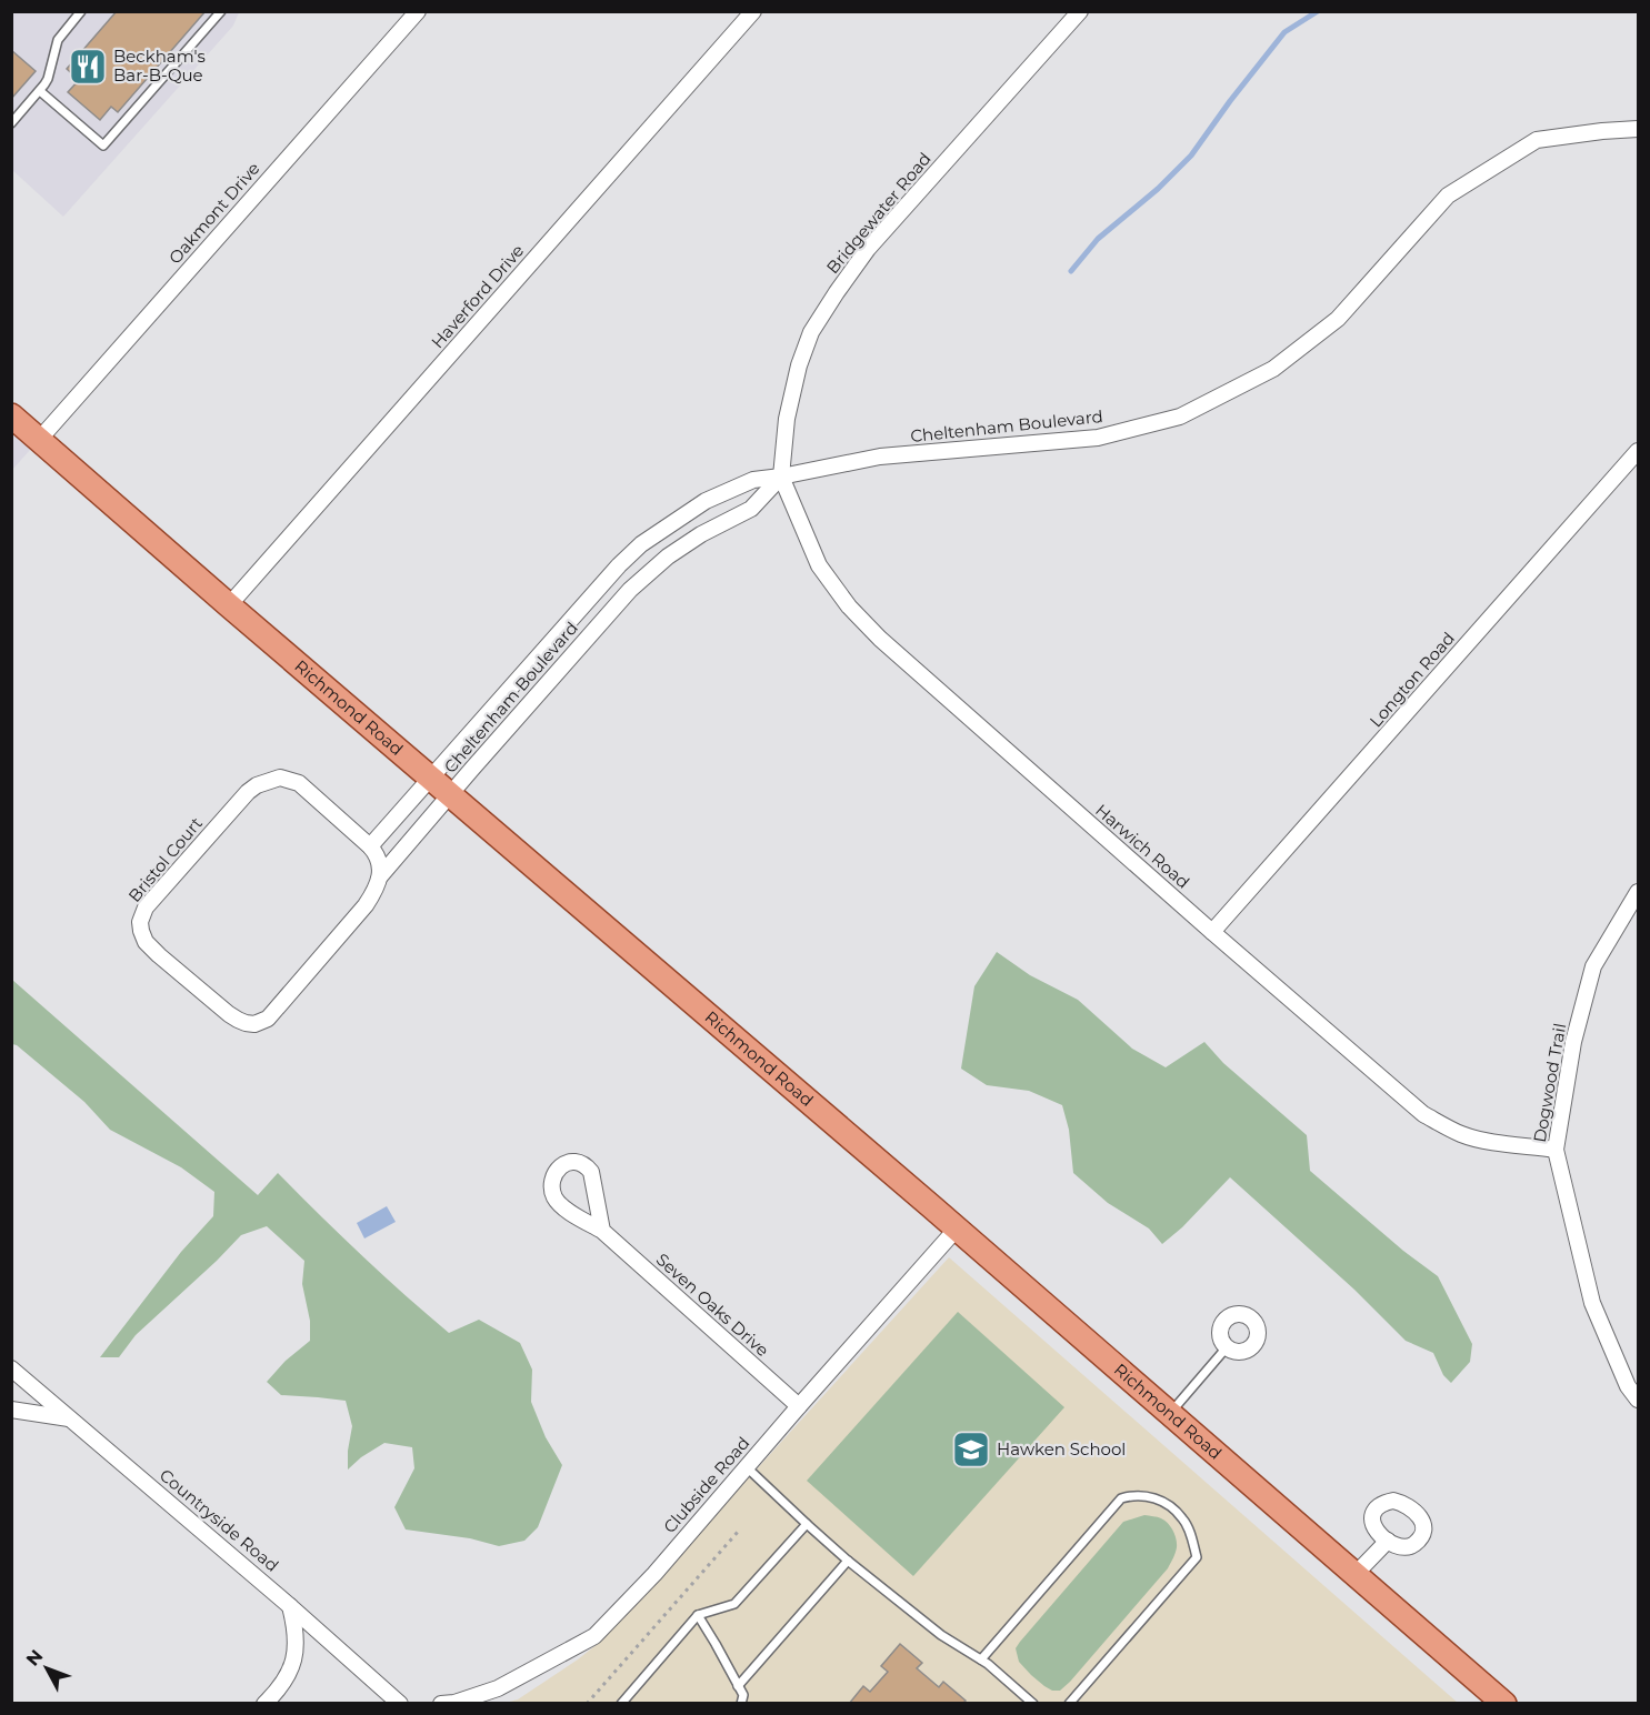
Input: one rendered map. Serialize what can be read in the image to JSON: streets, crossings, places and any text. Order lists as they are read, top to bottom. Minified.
{"streets":{"main road":["Richmond Road"],"street":["Oakmont Drive","Bridgewater Road","Haverford Drive","Cheltenham Boulevard","Longton Road","Harwich Road","Bristol Court","Dogwood Trail","Seven Oaks Drive","Clubside Road","Countryside Road"]},"crossings":[["Oakmont Drive","Richmond Road"],["Bridgewater Road","Cheltenham Boulevard"],["Bridgewater Road","Harwich Road"],["Haverford Drive","Richmond Road"],["Cheltenham Boulevard","Richmond Road"],["Cheltenham Boulevard","Harwich Road"],["Cheltenham Boulevard","Bristol Court"],["Longton Road","Harwich Road"],["Richmond Road","Clubside Road"],["Harwich Road","Dogwood Trail"],["Seven Oaks Drive","Clubside Road"]],"places":{"restaurant":["Beckham's Bar-B-Que"],"school or university":["Hawken School"]},"north":"top left"}
